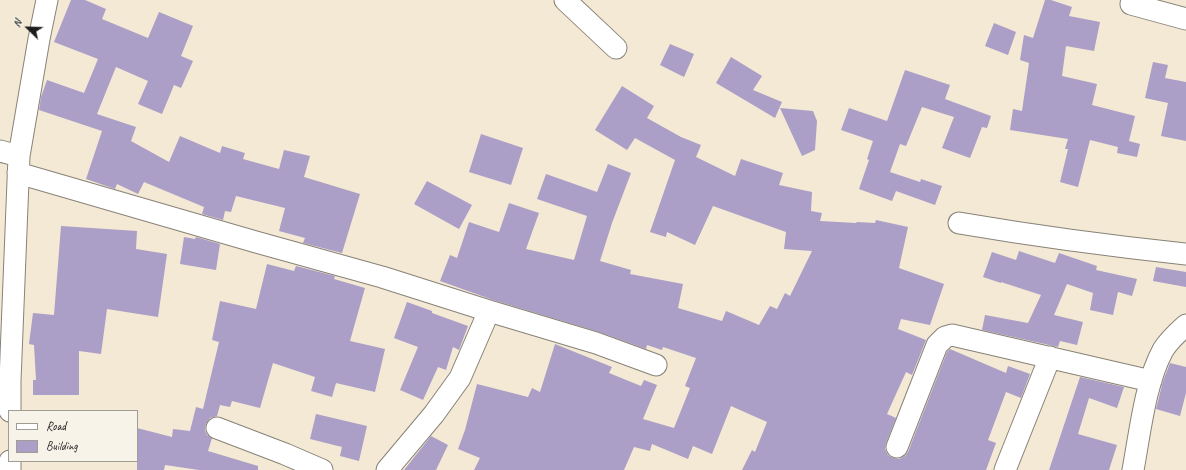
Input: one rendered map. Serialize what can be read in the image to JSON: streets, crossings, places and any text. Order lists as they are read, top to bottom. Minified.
{"legend":["Road","Building"],"north":"top left"}
